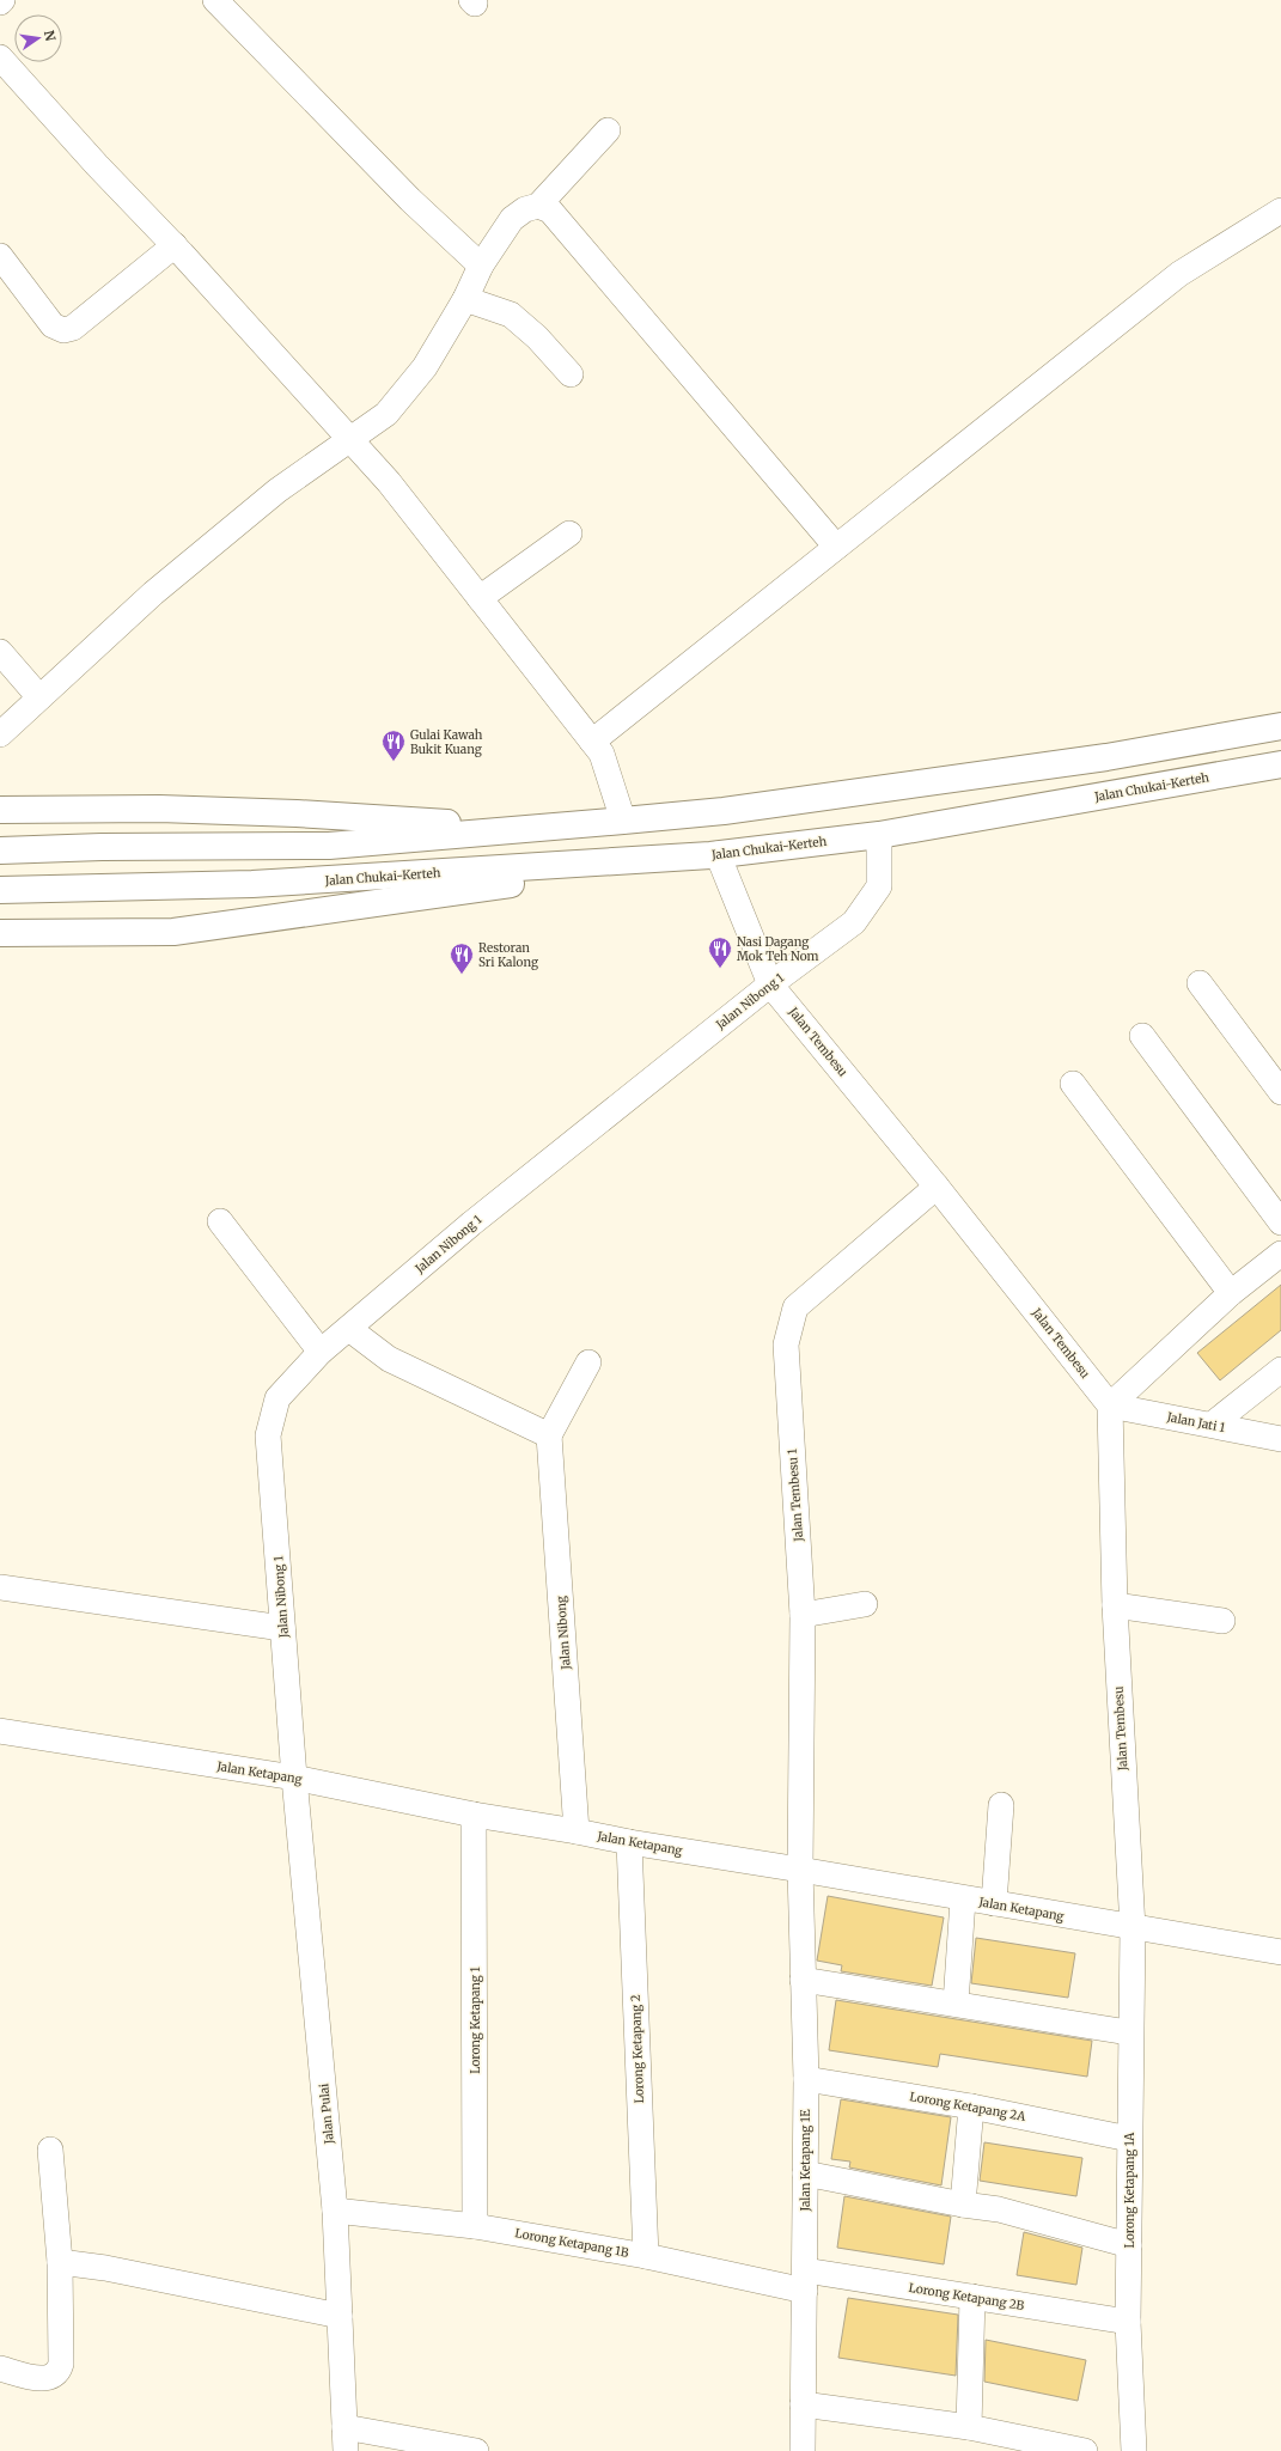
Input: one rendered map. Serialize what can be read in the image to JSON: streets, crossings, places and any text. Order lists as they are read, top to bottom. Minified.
{"streets":{"highway":["Jalan Chukai-Kerteh"],"street":["Jalan Nibong 1","Jalan Tembesu","Jalan Jati 1","Jalan Tembesu 1","Jalan Nibong","Jalan Ketapang","Lorong Ketapang 1","Lorong Ketapang 2","Lorong Ketapang 2A","Jalan Pulai","Jalan Ketapang 1E","Lorong Ketapang 1A","Lorong Ketapang 1B","Lorong Ketapang 2B"]},"crossings":[["Jalan Chukai-Kerteh","Jalan Nibong 1"],["Jalan Chukai-Kerteh","Jalan Tembesu"],["Jalan Nibong 1","Jalan Tembesu"],["Jalan Nibong 1","Jalan Ketapang"],["Jalan Nibong 1","Jalan Pulai"],["Jalan Tembesu","Jalan Jati 1"],["Jalan Tembesu","Jalan Tembesu 1"],["Jalan Tembesu","Jalan Ketapang"],["Jalan Tembesu","Lorong Ketapang 1A"],["Jalan Tembesu 1","Jalan Ketapang"],["Jalan Tembesu 1","Jalan Ketapang 1E"],["Jalan Nibong","Jalan Ketapang"],["Jalan Ketapang","Lorong Ketapang 1"],["Jalan Ketapang","Lorong Ketapang 2"],["Jalan Ketapang","Jalan Pulai"],["Jalan Ketapang","Jalan Ketapang 1E"],["Jalan Ketapang","Lorong Ketapang 1A"],["Lorong Ketapang 1","Lorong Ketapang 1B"],["Lorong Ketapang 2","Lorong Ketapang 1B"],["Lorong Ketapang 2A","Jalan Ketapang 1E"],["Lorong Ketapang 2A","Lorong Ketapang 1A"],["Jalan Pulai","Lorong Ketapang 1B"],["Jalan Ketapang 1E","Lorong Ketapang 1B"],["Jalan Ketapang 1E","Lorong Ketapang 2B"],["Lorong Ketapang 1A","Lorong Ketapang 2B"],["Lorong Ketapang 1B","Lorong Ketapang 2B"]],"places":{"restaurant":["Gulai Kawah Bukit Kuang","Nasi Dagang Mok Teh Nom","Restoran Sri Kalong"]},"north":"right"}
